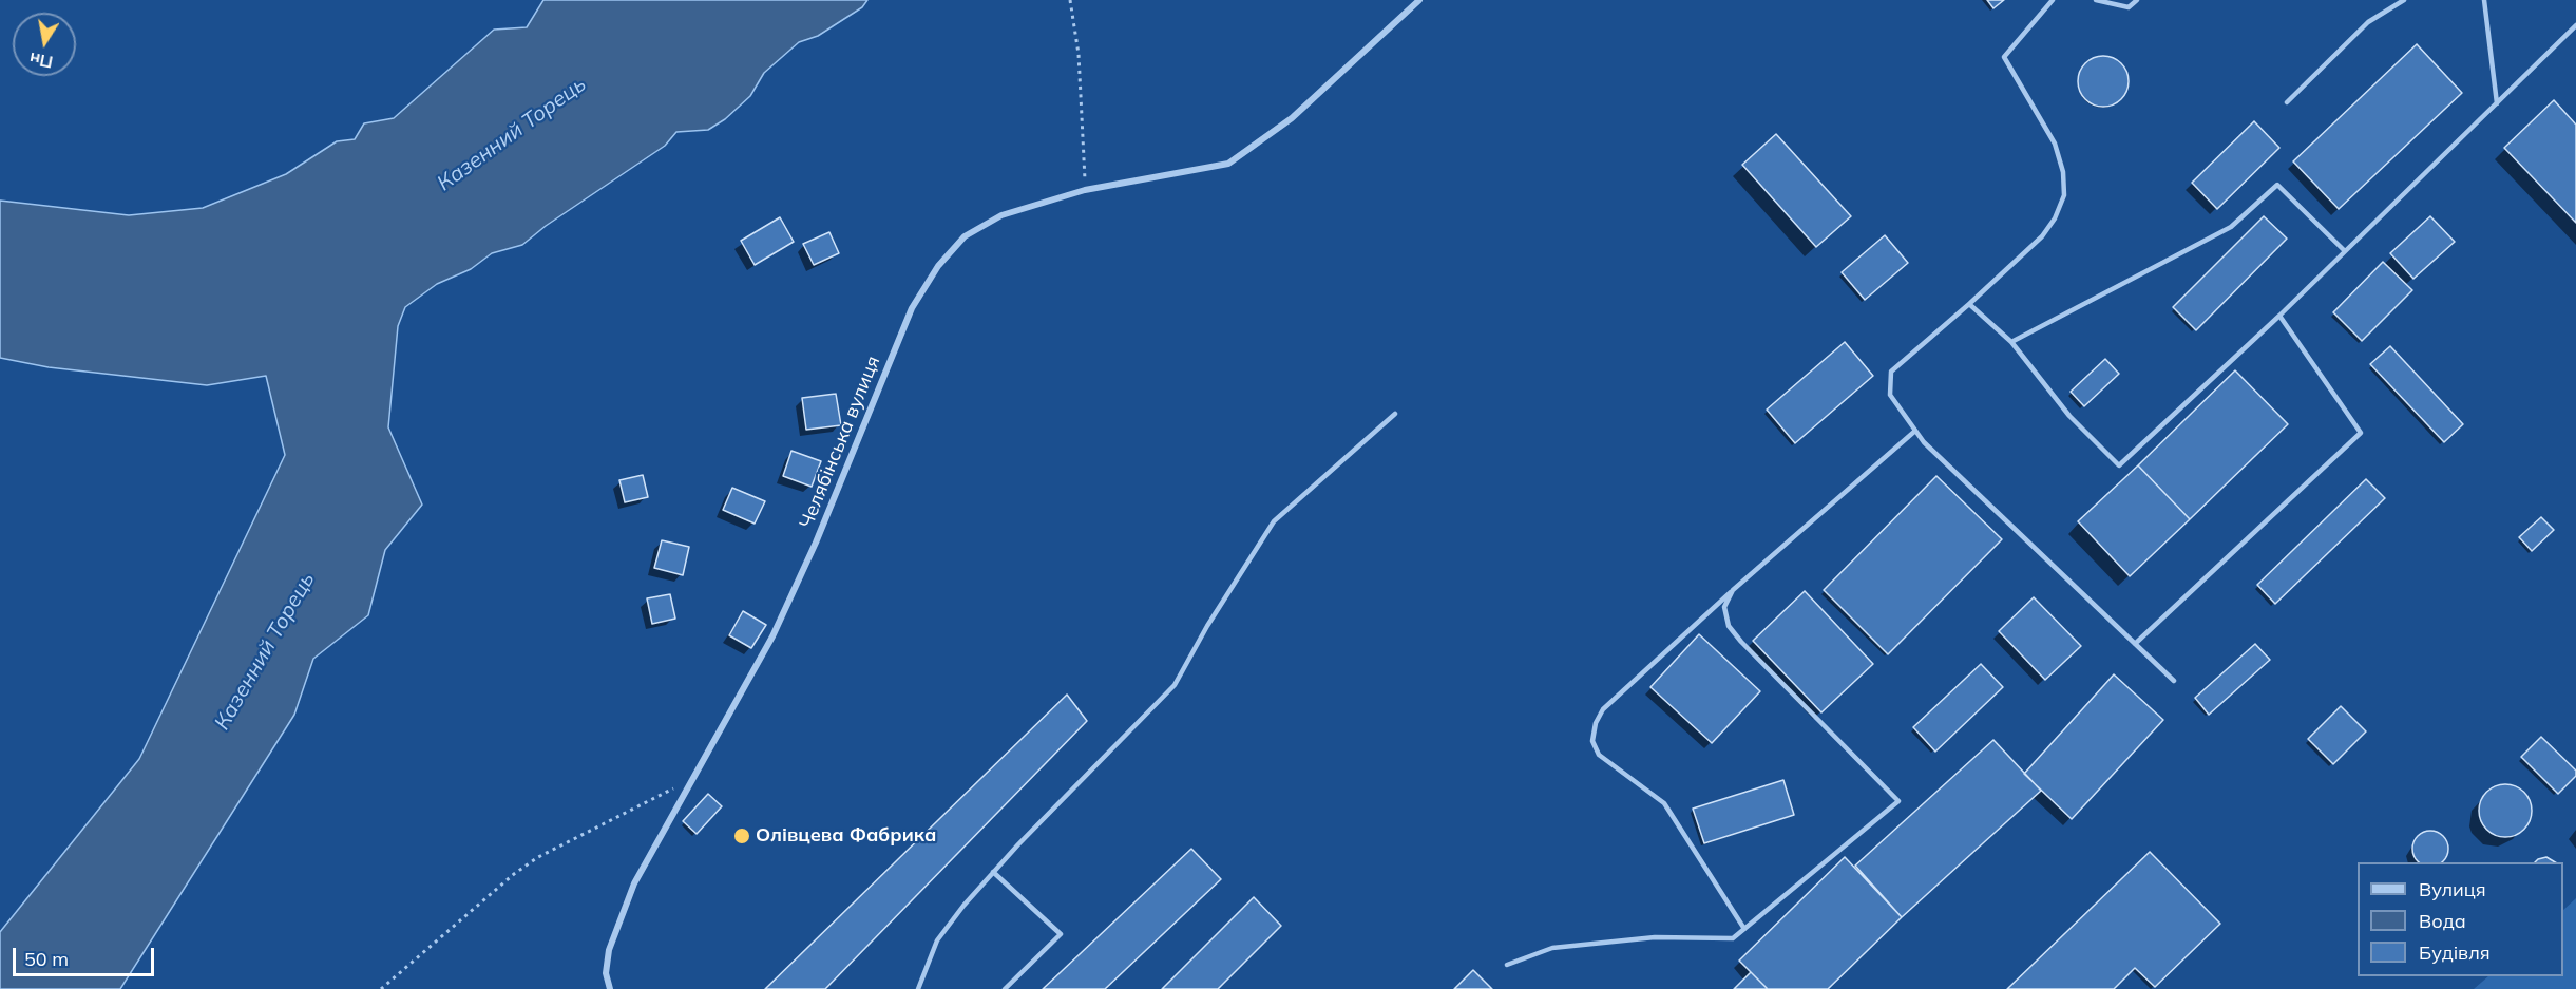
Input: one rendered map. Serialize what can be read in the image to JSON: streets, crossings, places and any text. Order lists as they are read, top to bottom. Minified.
{"streets":{"street":["Челябінська вулиця"]},"water":["Казенний Торець"],"places":["Олівцева Фабрика"],"legend":["Вулиця","Вода","Будівля"],"scale_bar":"50 m","north":"bottom"}
